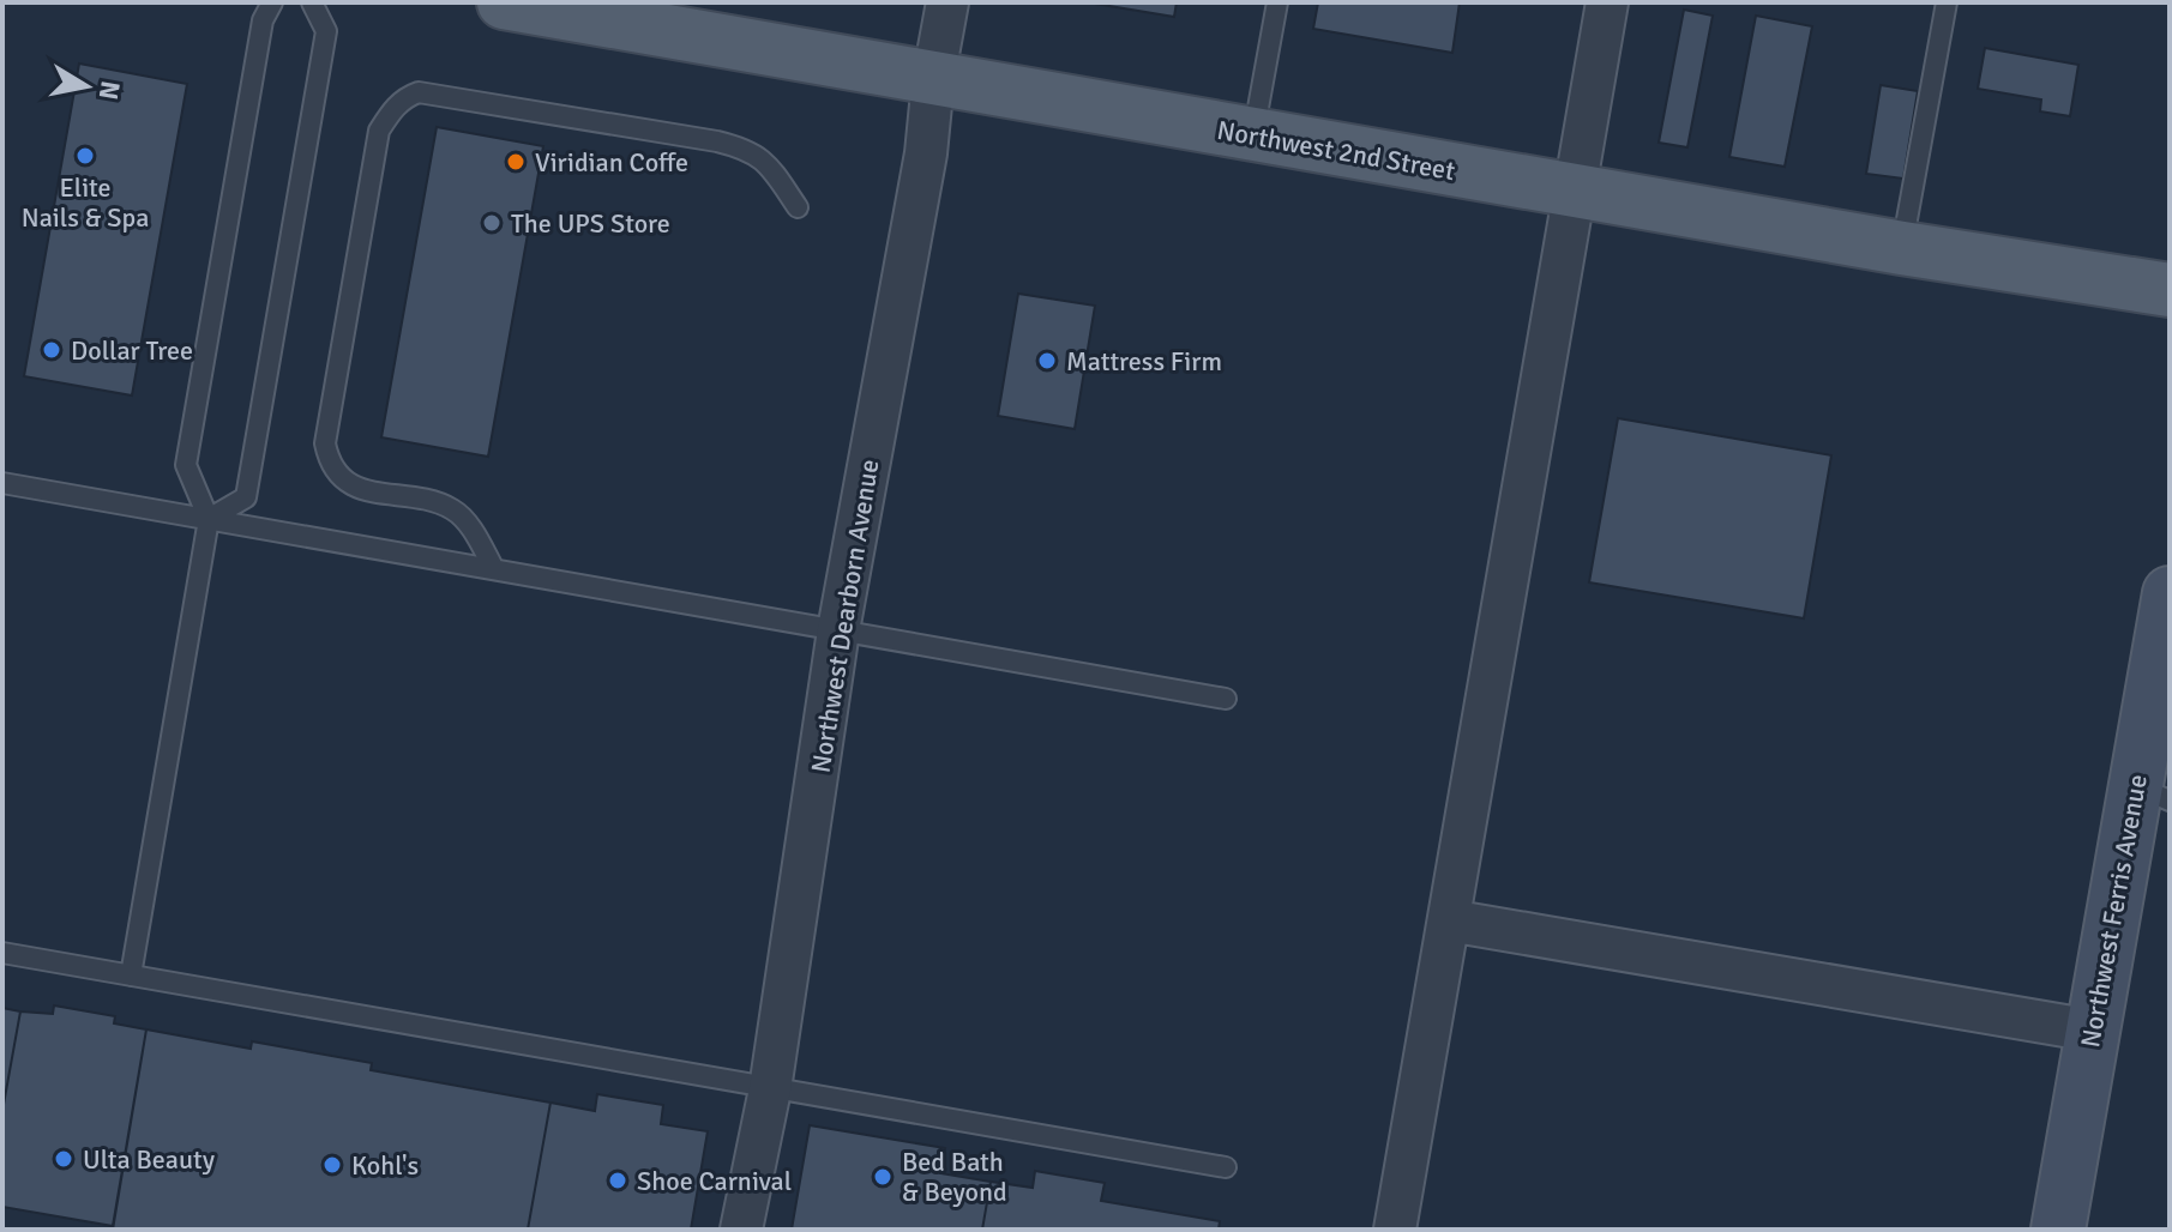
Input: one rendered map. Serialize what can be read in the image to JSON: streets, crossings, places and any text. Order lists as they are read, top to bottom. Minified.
{"streets":{"main road":["Northwest 2nd Street"],"street":["Northwest Dearborn Avenue","Northwest Ferris Avenue"]},"crossings":[["Northwest 2nd Street","Northwest Dearborn Avenue"]],"places":["Elite Nails & Spa","Viridian Coffe","The UPS Store","Dollar Tree","Mattress Firm","Ulta Beauty","Kohl's","Bed Bath & Beyond","Shoe Carnival"],"north":"right"}
